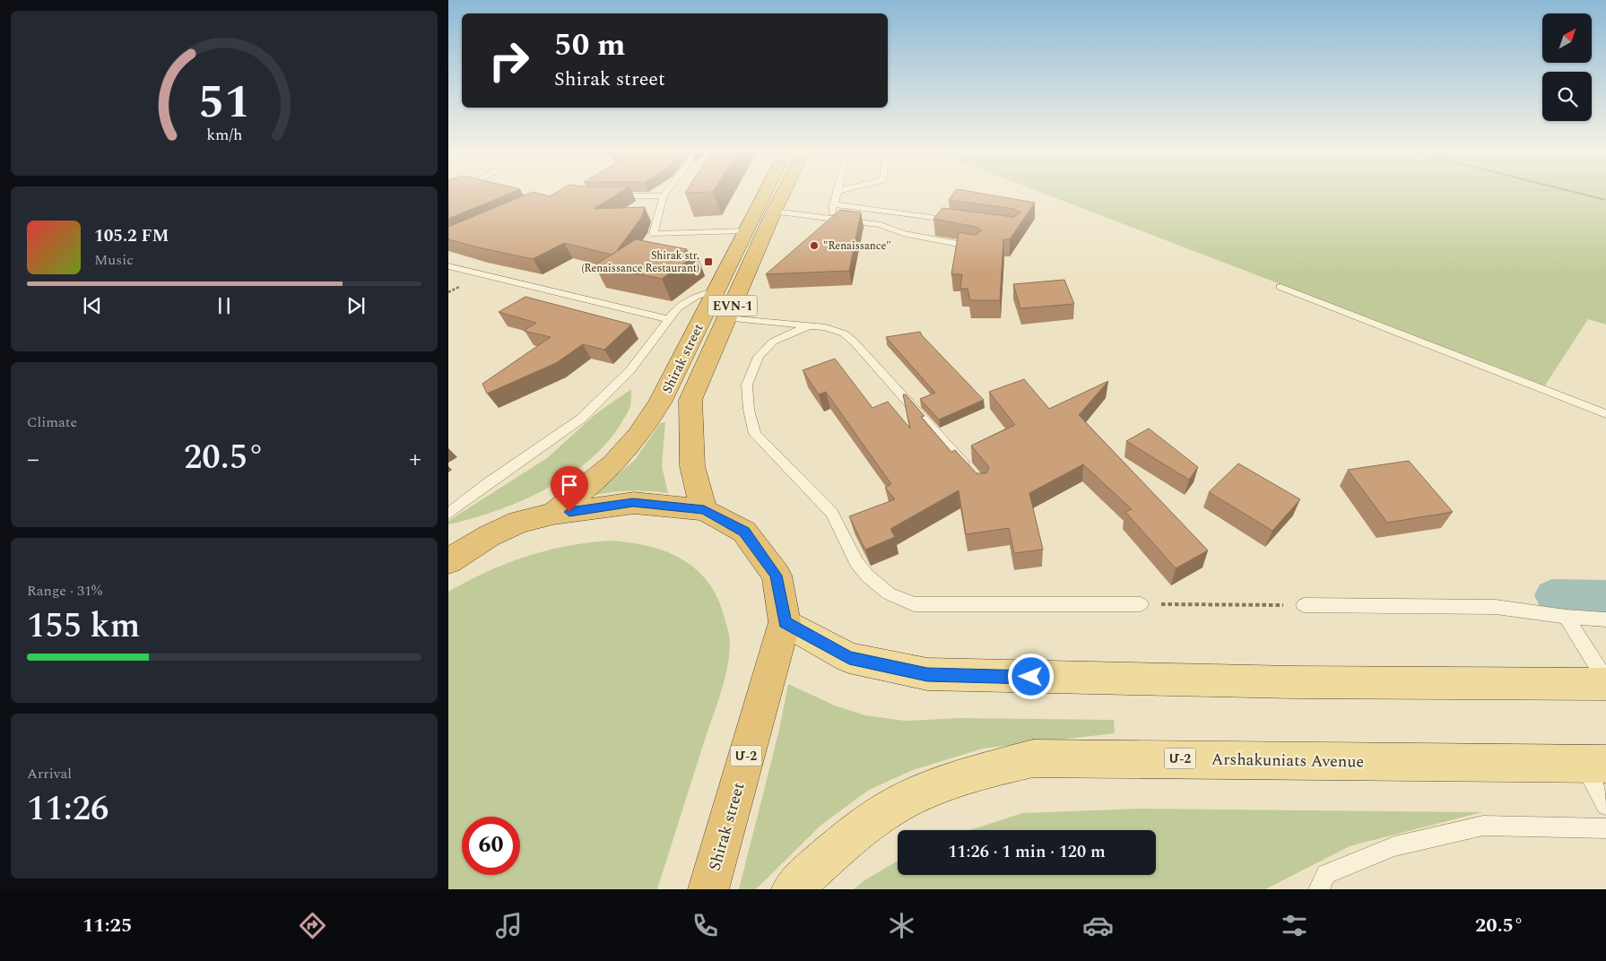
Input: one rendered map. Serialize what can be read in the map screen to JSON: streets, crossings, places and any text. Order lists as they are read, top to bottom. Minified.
{"streets":{"highway":["EVN-1","Shirak street","Մ-2"],"main road":["Arshakuniats Avenue"]},"places":{"other":["\"Renaissance\""],"transit":["Shirak str. (Renaissance Restaurant)"]},"north":"top right","page":{"turn":["50 m","Shirak street"],"song":["105.2 FM","Music"],"tile":["Climate",["Range · 31%","155 km"],["Arrival","11:26"]],"heat":["−","20.5°","+"],"limit":"60","trip":"11:26 · 1 min · 120 m","tabs":["11:25","20.5°"],"gauge":["51","km/h"]}}
